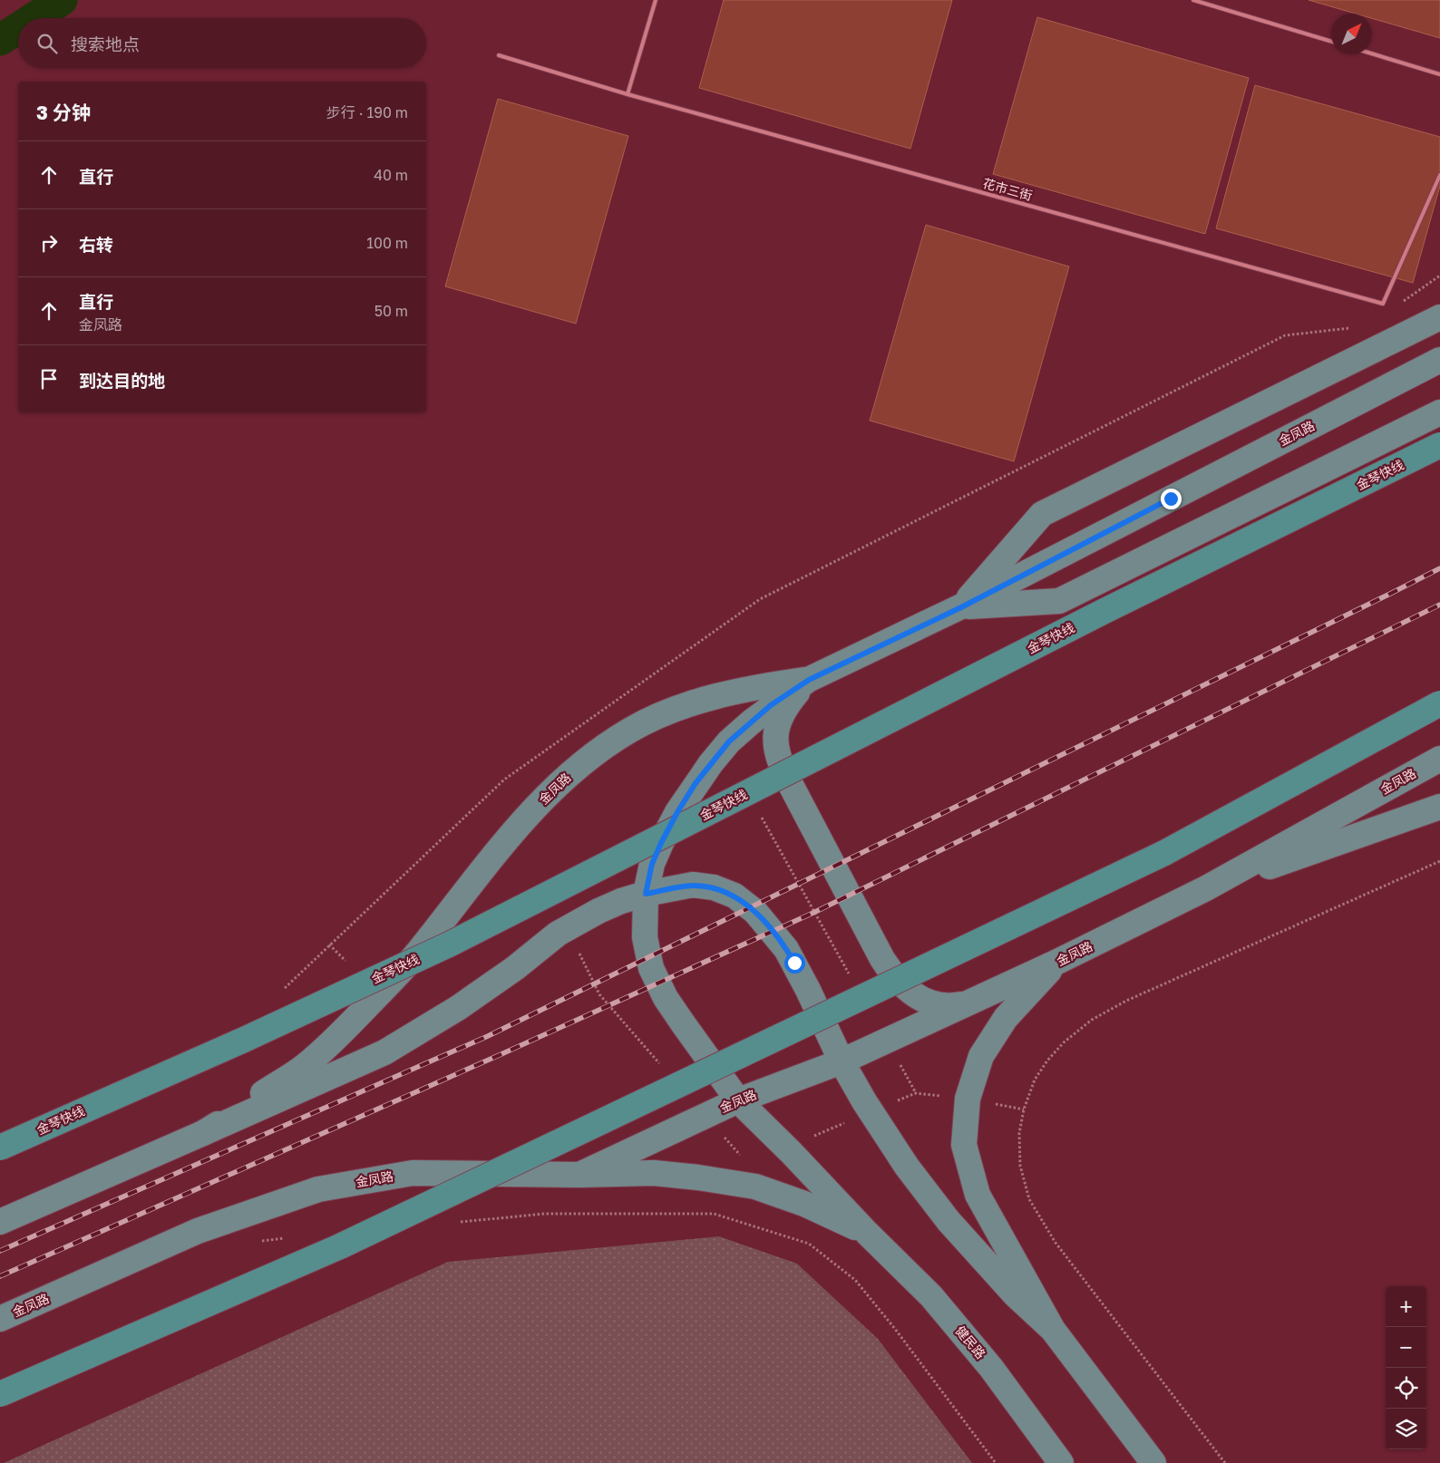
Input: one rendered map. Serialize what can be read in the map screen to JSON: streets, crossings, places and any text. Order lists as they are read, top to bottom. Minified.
{"streets":{"highway":["金琴快线"],"main road":["金凤路","健民路"],"lane":["花市三街"]},"crossings":[["金凤路","健民路"]],"north":"top right","page":{"search":"搜索地点","heading":["3 分钟","步行 · 190 m"],"list":[["直行","40 m"],["右转","100 m"],["直行","金凤路","50 m"],"到达目的地"],"map_buttons":["+","−"]}}
